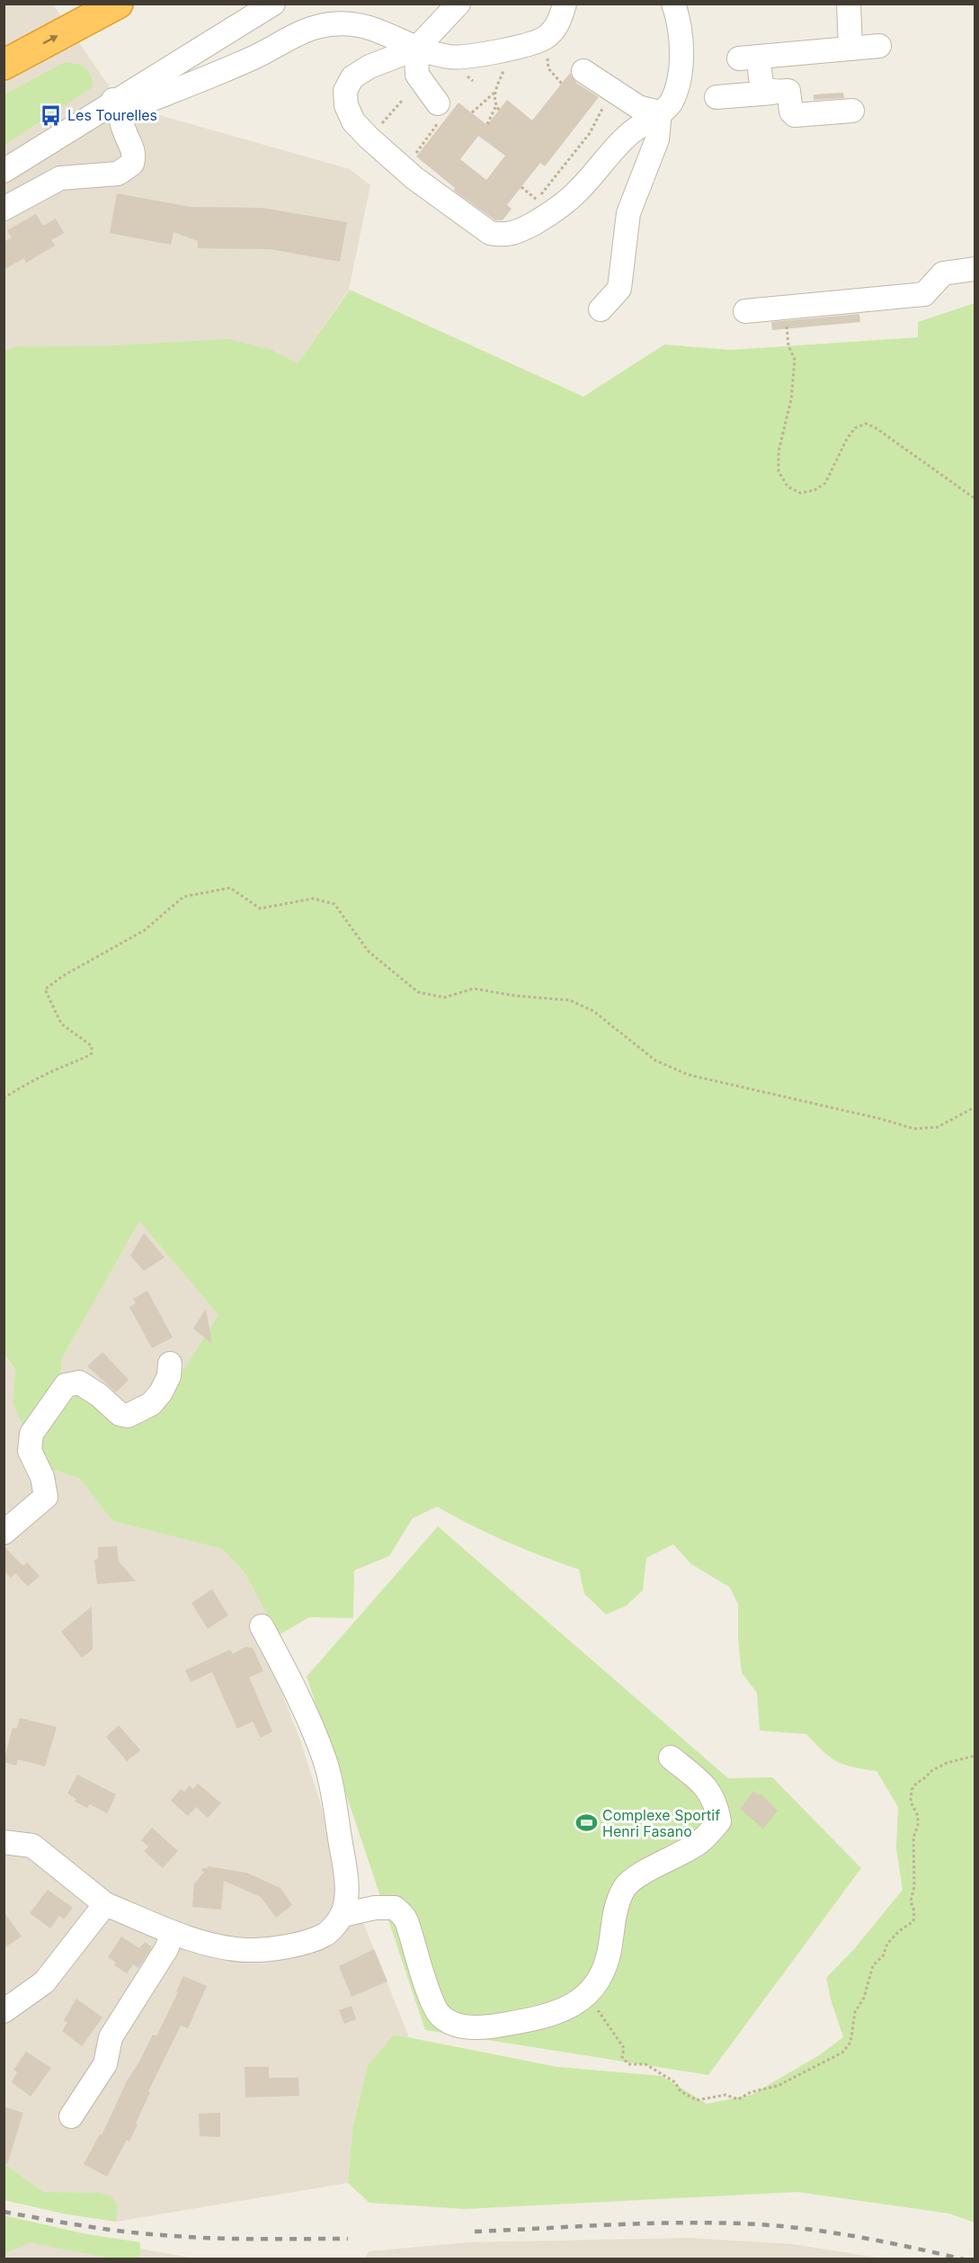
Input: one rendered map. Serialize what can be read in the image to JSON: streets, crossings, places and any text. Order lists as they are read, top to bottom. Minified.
{"places":{"bus stop":["Les Tourelles"],"sports":["Complexe Sportif Henri Fasano"]}}
